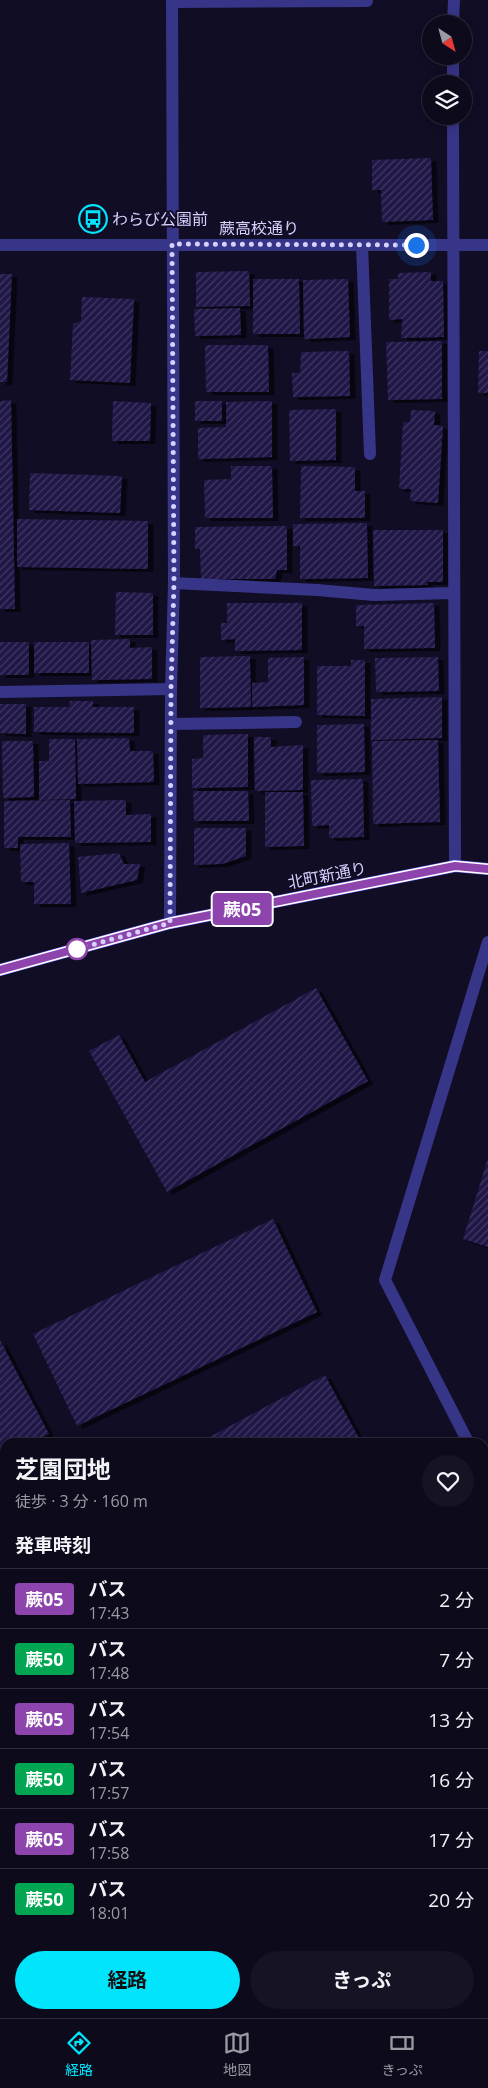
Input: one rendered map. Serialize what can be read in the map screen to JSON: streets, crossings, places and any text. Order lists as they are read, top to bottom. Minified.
{"streets":{"street":["蕨高校通り","北町新通り"]},"places":{"bus stop":["わらび公園前"]},"lines":["bus line 蕨05"],"north":"bottom right","page":{"on_map":"蕨05","heading":[["芝園団地","徒歩 · 3 分 · 160 m"],"発車時刻"],"list":[{"mark":"蕨05","name":"バス","note":"17:43","value":"2 分"},{"mark":"蕨50","name":"バス","note":"17:48","value":"7 分"},{"mark":"蕨05","name":"バス","note":"17:54","value":"13 分"},{"mark":"蕨50","name":"バス","note":"17:57","value":"16 分"},{"mark":"蕨05","name":"バス","note":"17:58","value":"17 分"},{"mark":"蕨50","name":"バス","note":"18:01","value":"20 分"}],"buttons":["経路","きっぷ"],"tabs":["経路","地図","きっぷ"]}}
